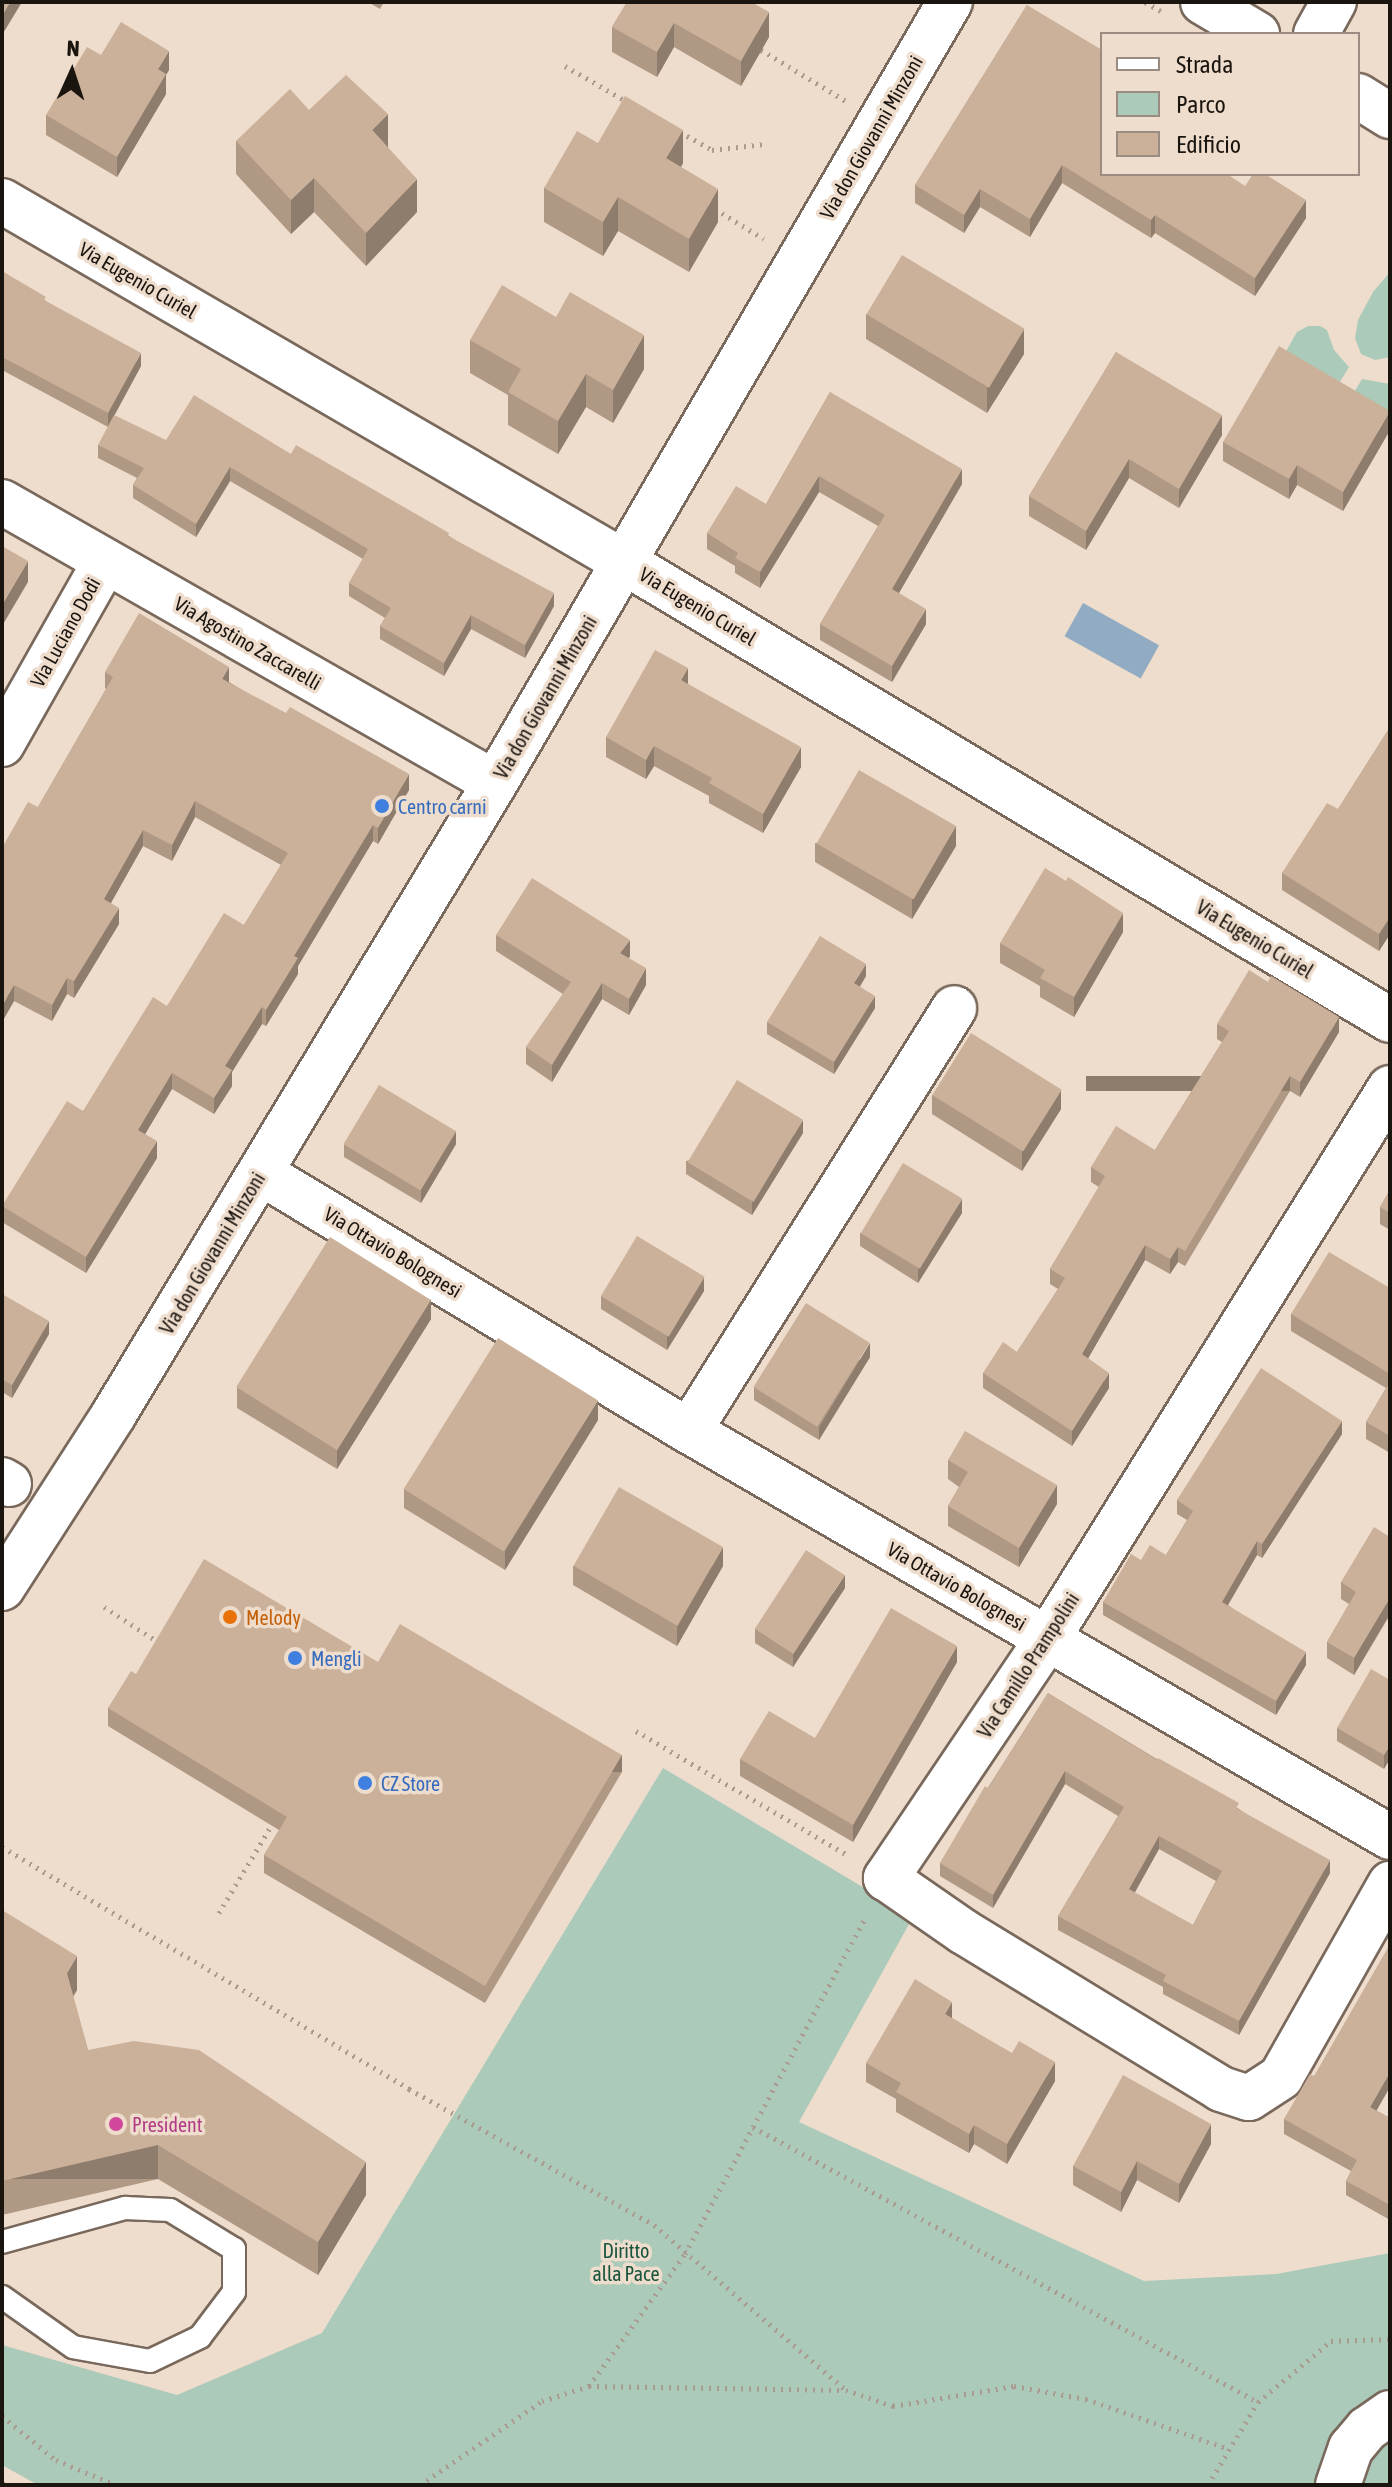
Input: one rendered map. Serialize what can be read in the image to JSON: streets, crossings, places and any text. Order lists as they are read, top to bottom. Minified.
{"streets":{"street":["Via don Giovanni Minzoni","Via Eugenio Curiel","Via Luciano Dodi","Via Agostino Zaccarelli","Via Ottavio Bolognesi","Via Camillo Prampolini"]},"crossings":[["Via don Giovanni Minzoni","Via Eugenio Curiel"],["Via don Giovanni Minzoni","Via Agostino Zaccarelli"],["Via don Giovanni Minzoni","Via Ottavio Bolognesi"],["Via Luciano Dodi","Via Agostino Zaccarelli"],["Via Ottavio Bolognesi","Via Camillo Prampolini"]],"parks":["Diritto alla Pace"],"places":["Centro carni","Melody","Mengli","CZ Store","President"],"legend":["Strada","Parco","Edificio"],"north":"top"}
